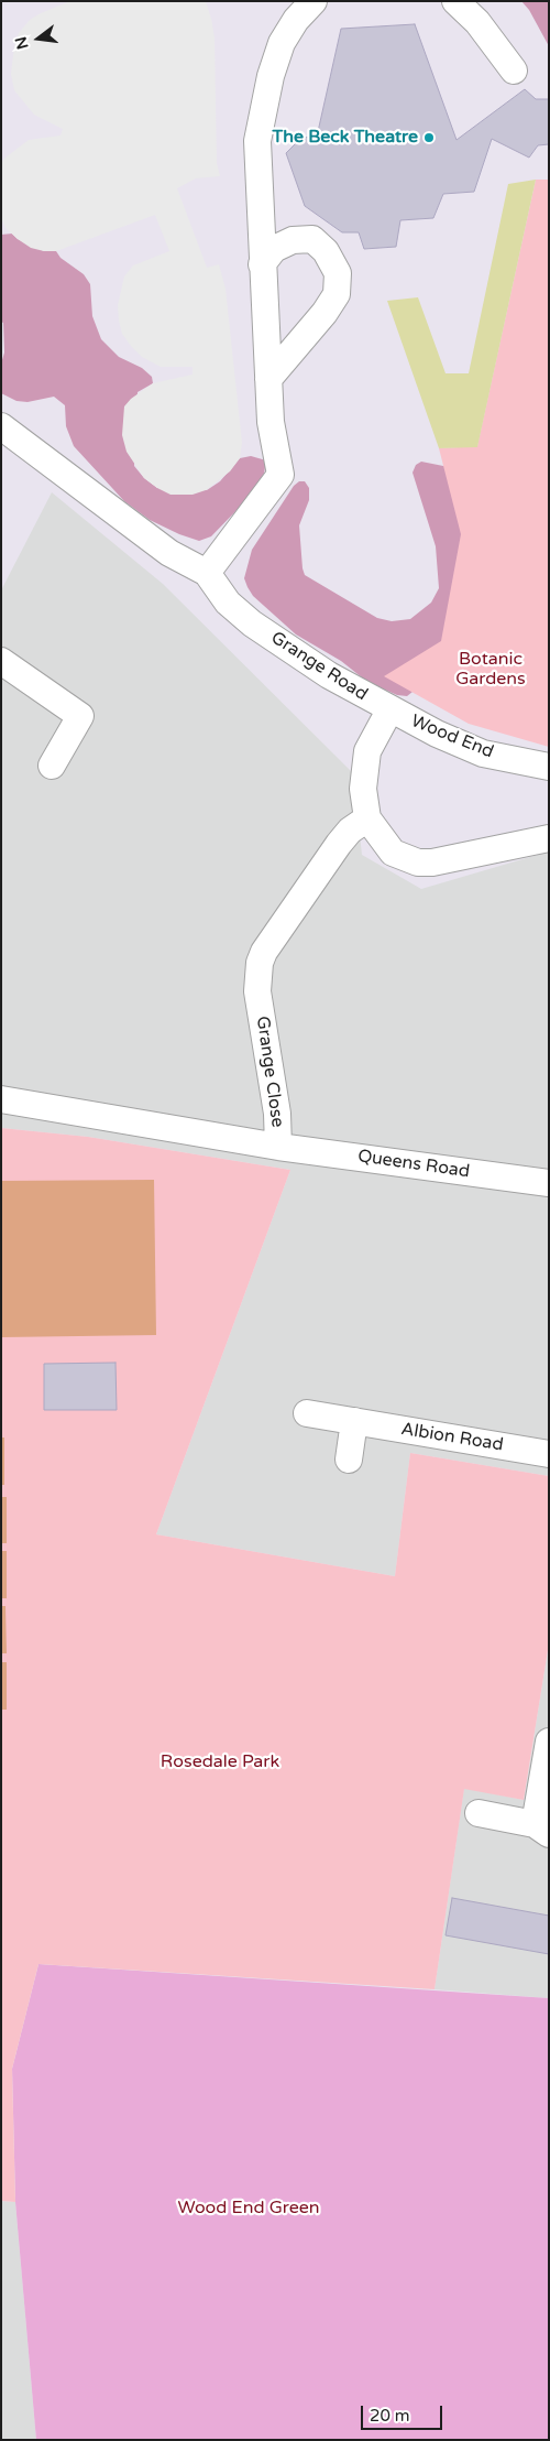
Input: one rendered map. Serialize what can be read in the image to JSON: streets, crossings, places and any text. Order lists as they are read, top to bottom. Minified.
{"streets":{"street":["Grange Road","Wood End","Grange Close","Queens Road","Albion Road"]},"crossings":[["Grange Road","Wood End"],["Grange Close","Queens Road"]],"parks":["Botanic Gardens","Rosedale Park","Wood End Green"],"places":["The Beck Theatre"],"scale_bar":"20 m","north":"left"}
